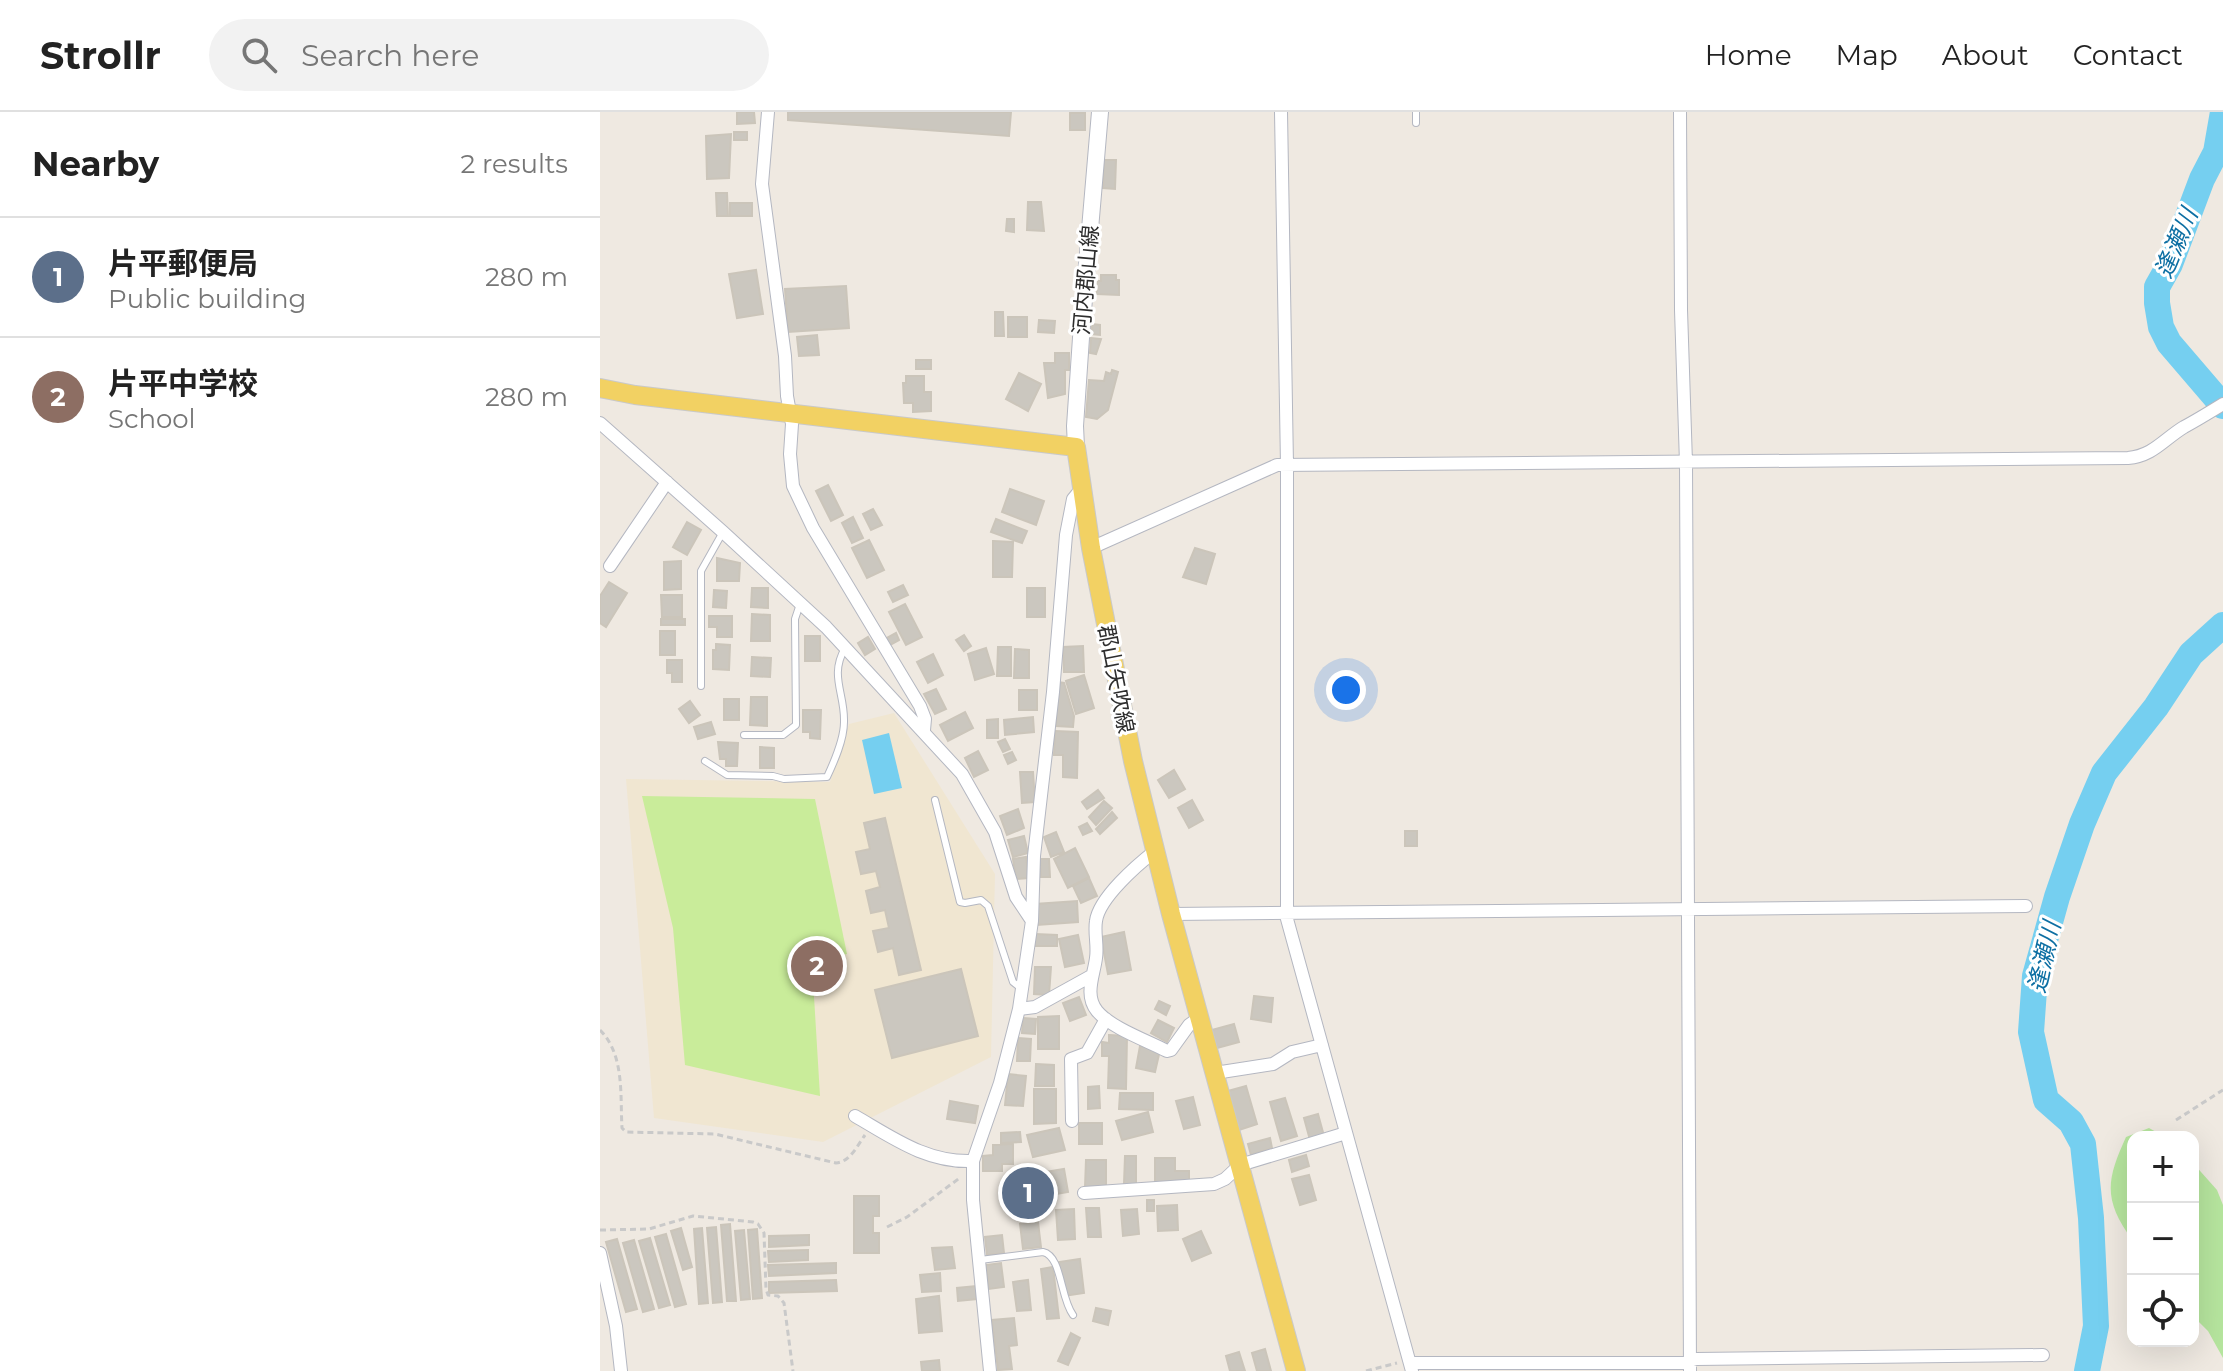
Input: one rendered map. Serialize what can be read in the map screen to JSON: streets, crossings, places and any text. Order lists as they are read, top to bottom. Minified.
{"streets":{"main road":["河内郡山線","郡山矢吹線"]},"crossings":[["河内郡山線","郡山矢吹線"]],"water":["逢瀬川"],"page":{"header":"Strollr","search":"Search here","nav":["Home","Map","About","Contact"],"heading":["Nearby","2 results"],"list":[{"mark":"1","name":"片平郵便局","note":"Public building","value":"280 m"},{"mark":"2","name":"片平中学校","note":"School","value":"280 m"}],"pins":["2","1"],"map_buttons":["+","−"]}}
